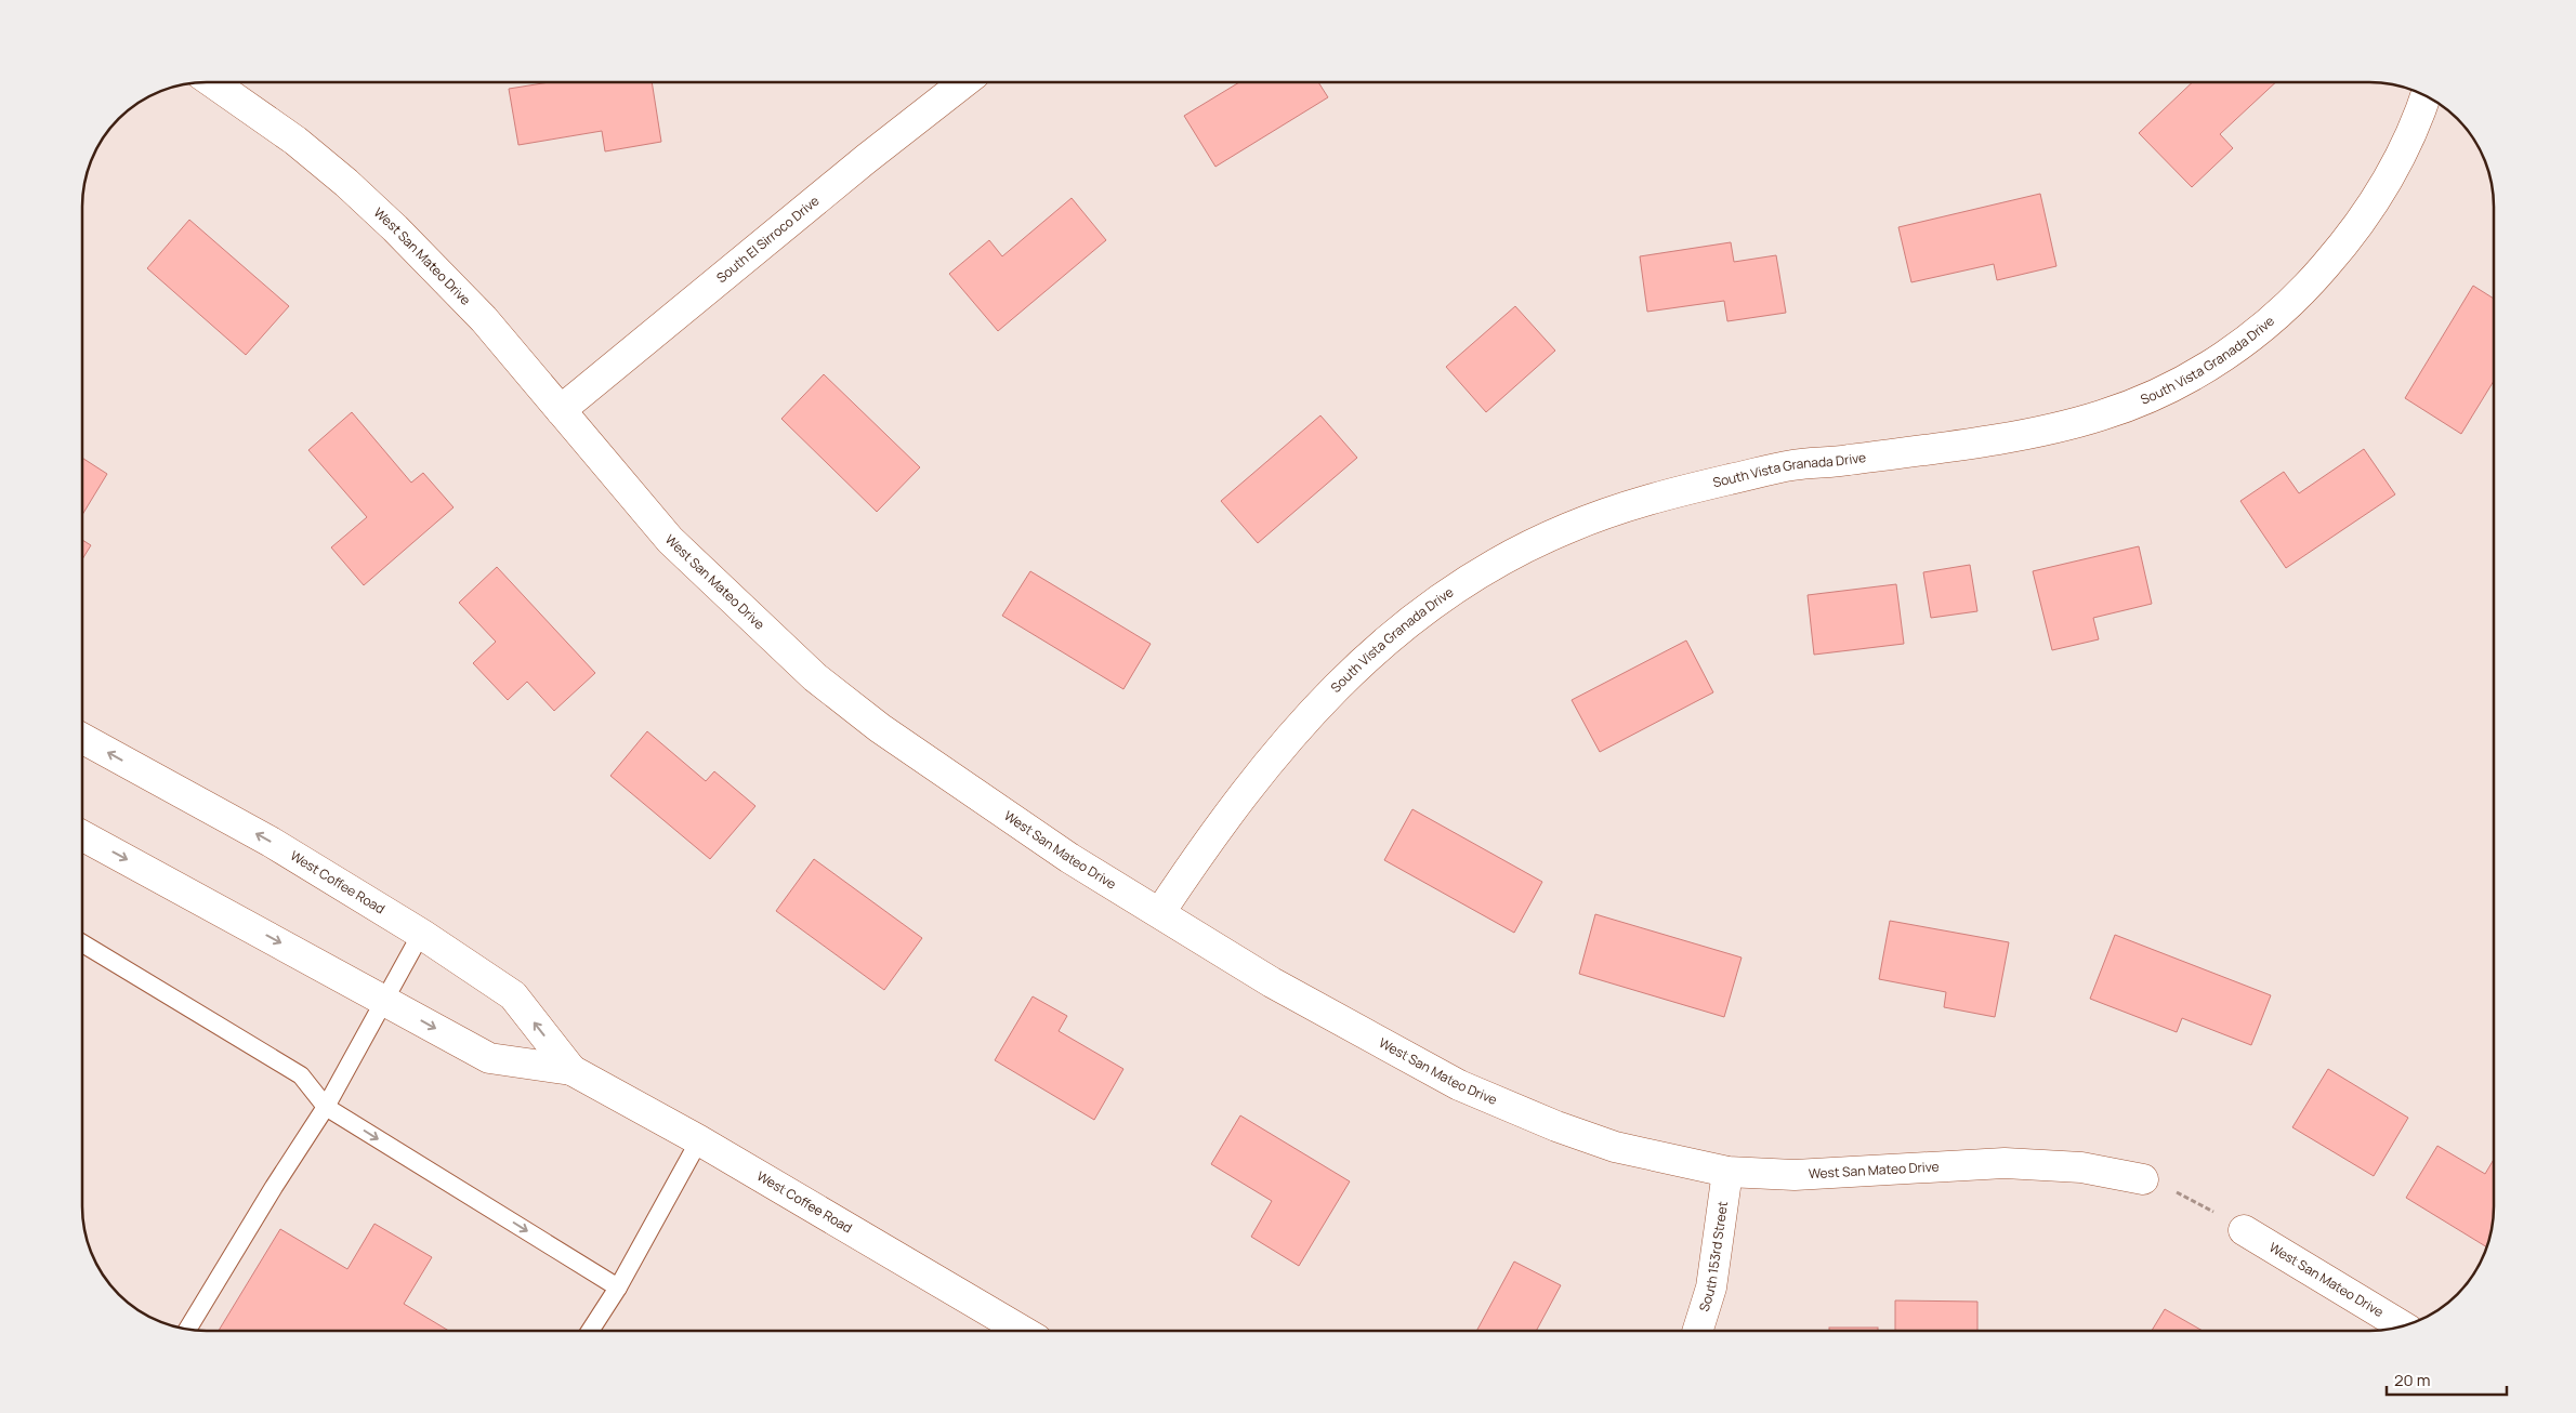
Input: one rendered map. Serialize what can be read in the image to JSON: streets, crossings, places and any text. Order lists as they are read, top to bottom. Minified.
{"streets":{"street":["South El Sirroco Drive","West San Mateo Drive","South Vista Granada Drive","West Coffee Road","South 153rd Street"]},"crossings":[["South El Sirroco Drive","West San Mateo Drive"],["West San Mateo Drive","South Vista Granada Drive"],["West San Mateo Drive","South 153rd Street"]],"scale_bar":"20 m"}
